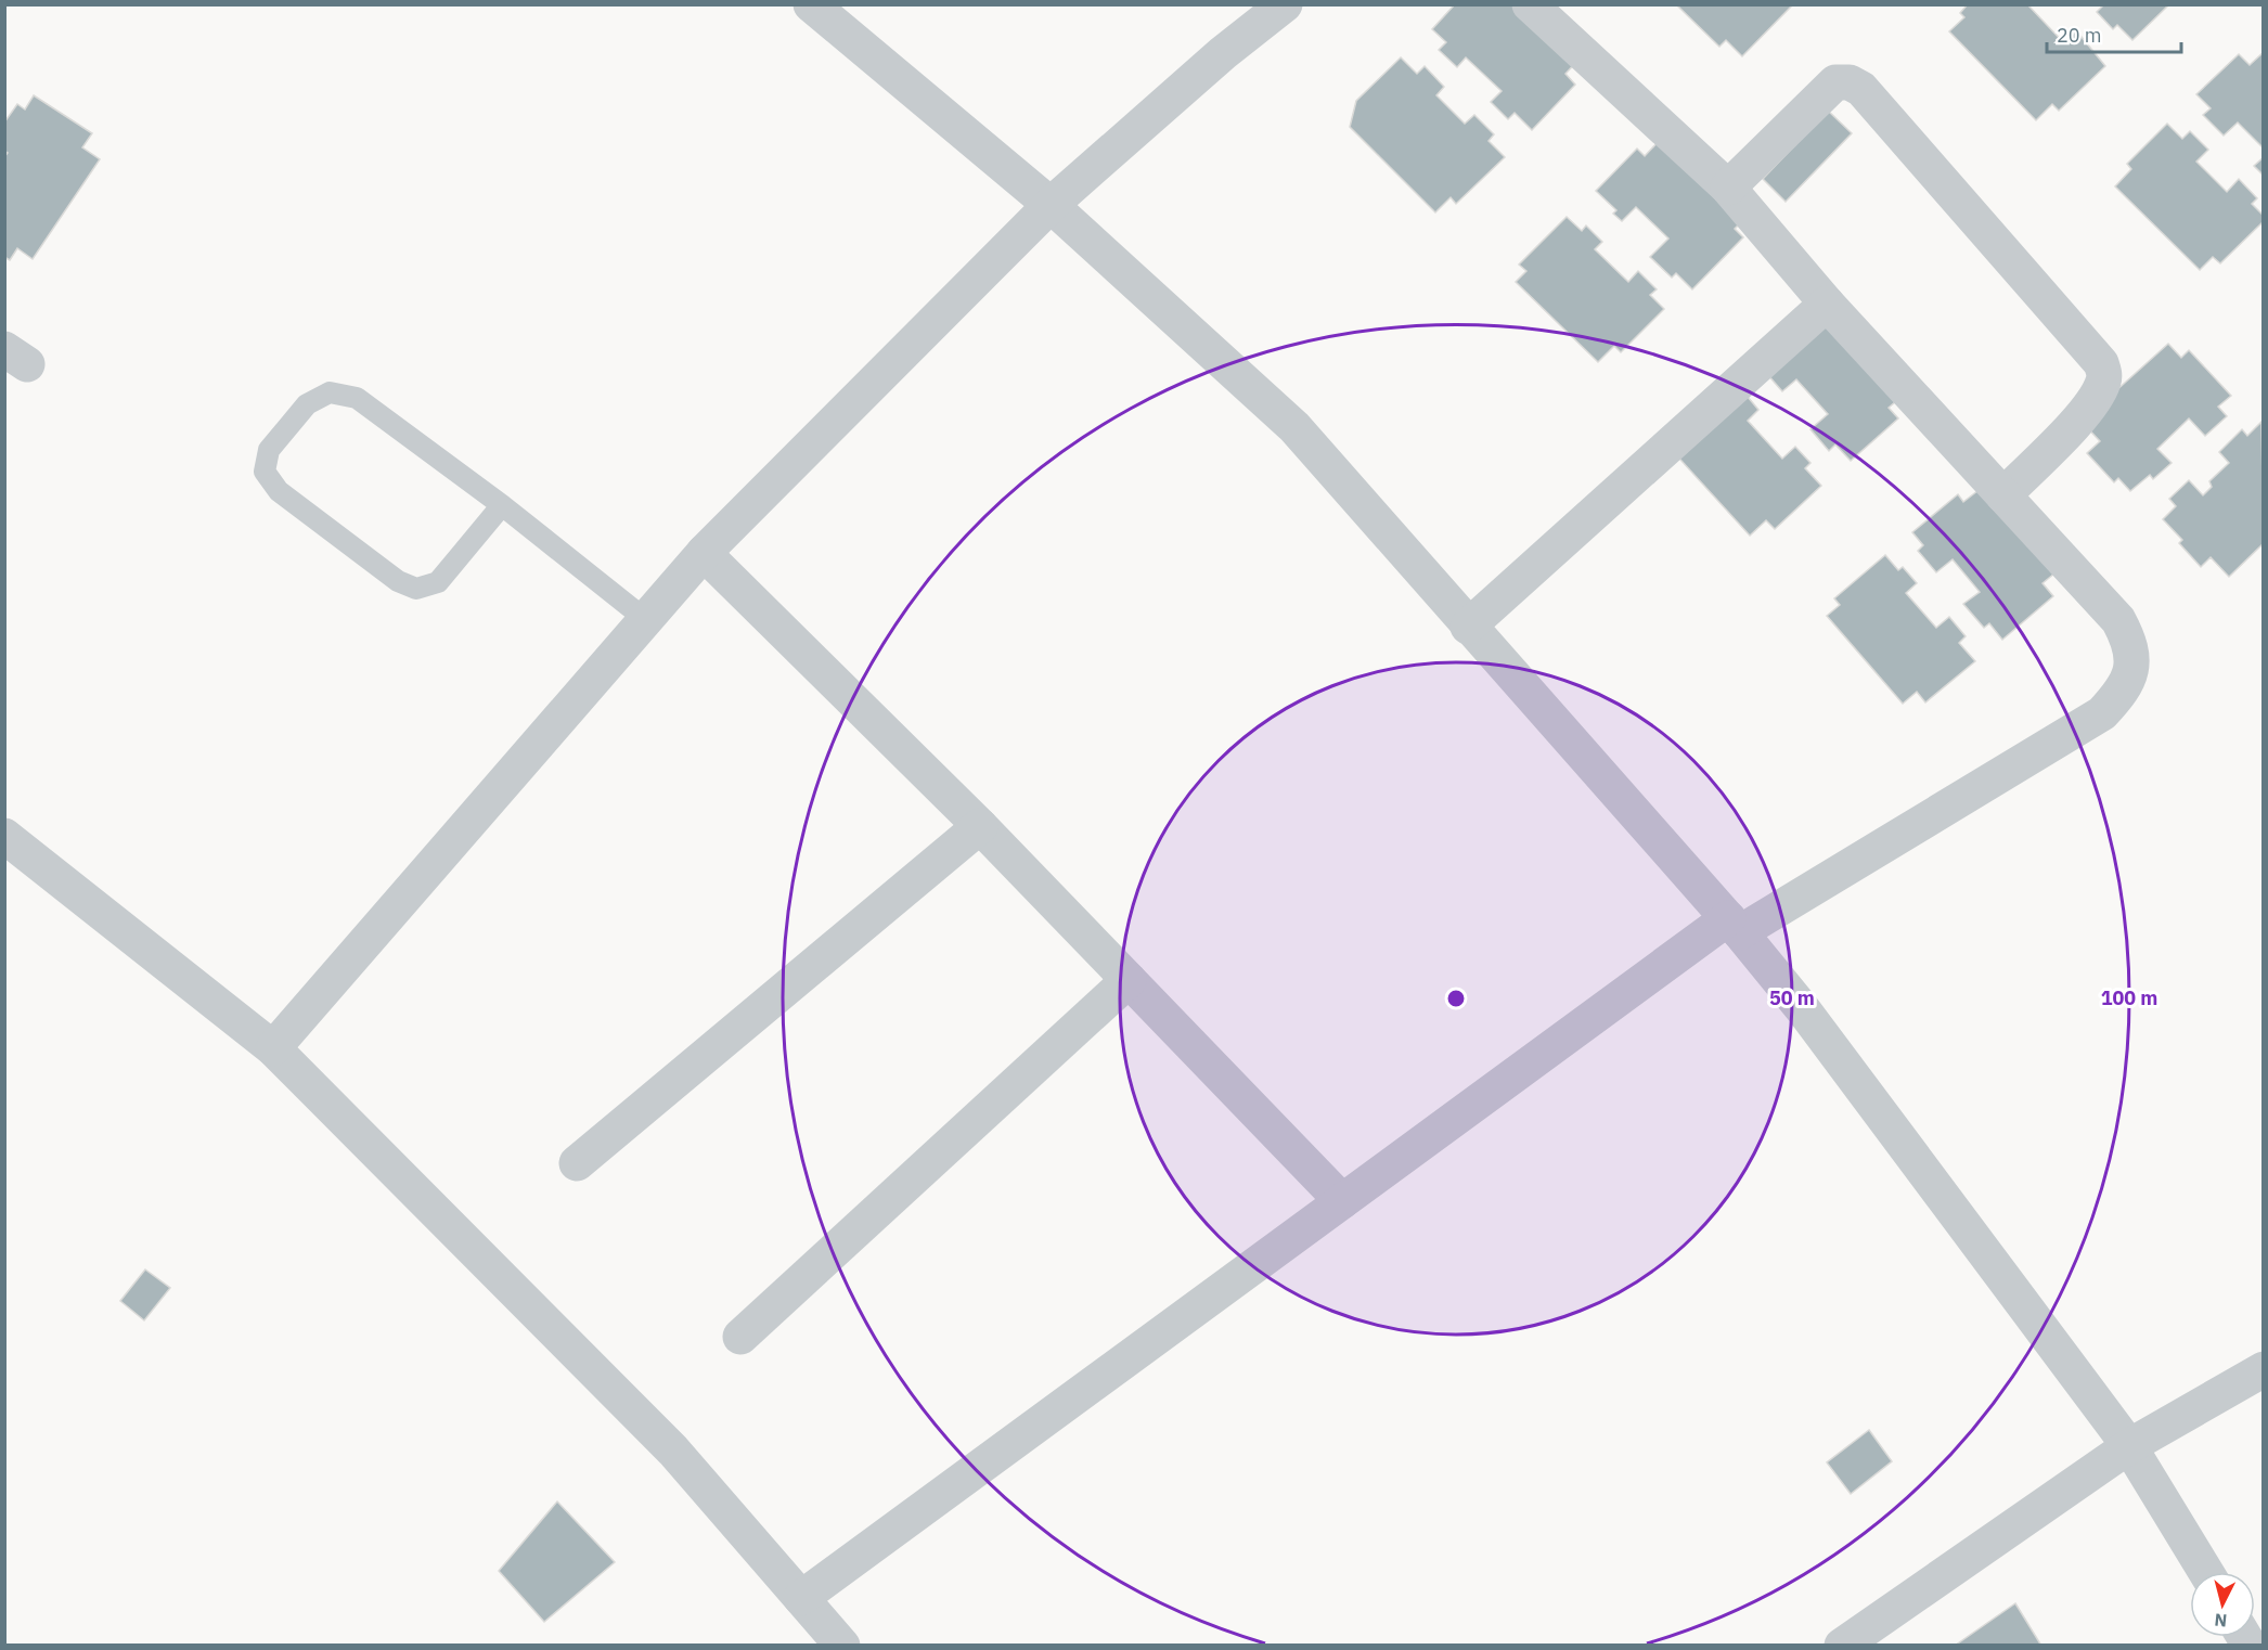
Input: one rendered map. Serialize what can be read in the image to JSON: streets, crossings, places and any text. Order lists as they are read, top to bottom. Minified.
{"scale_bar":"20 m","north":"bottom","rings":["50 m","100 m"]}
